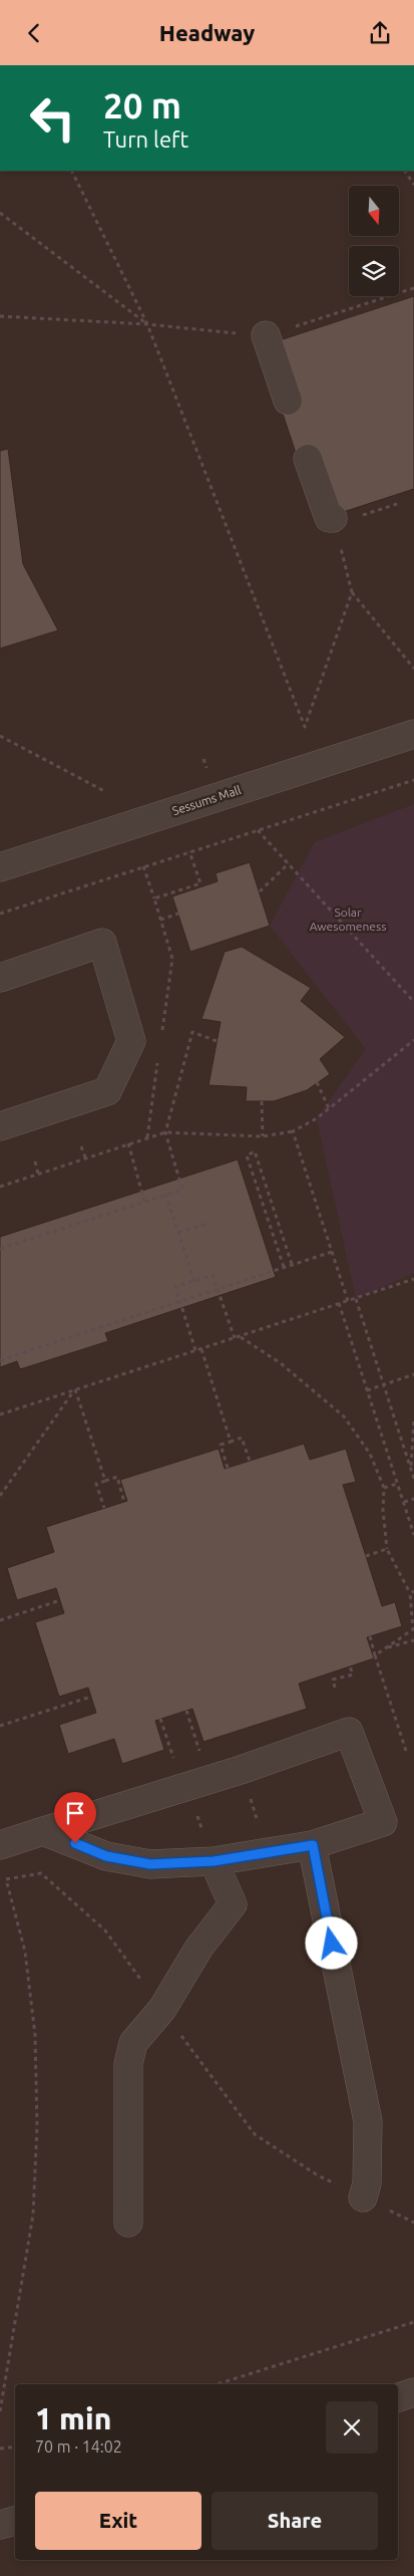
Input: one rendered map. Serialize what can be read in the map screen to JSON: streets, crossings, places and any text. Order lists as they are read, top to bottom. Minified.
{"streets":{"street":["Sessums Mall"]},"parks":["Solar Awesomeness"],"north":"bottom","page":{"header":"Headway","turn":["20 m","Turn left"],"heading":["1 min","70 m · 14:02"],"buttons":["Exit","Share"]}}
